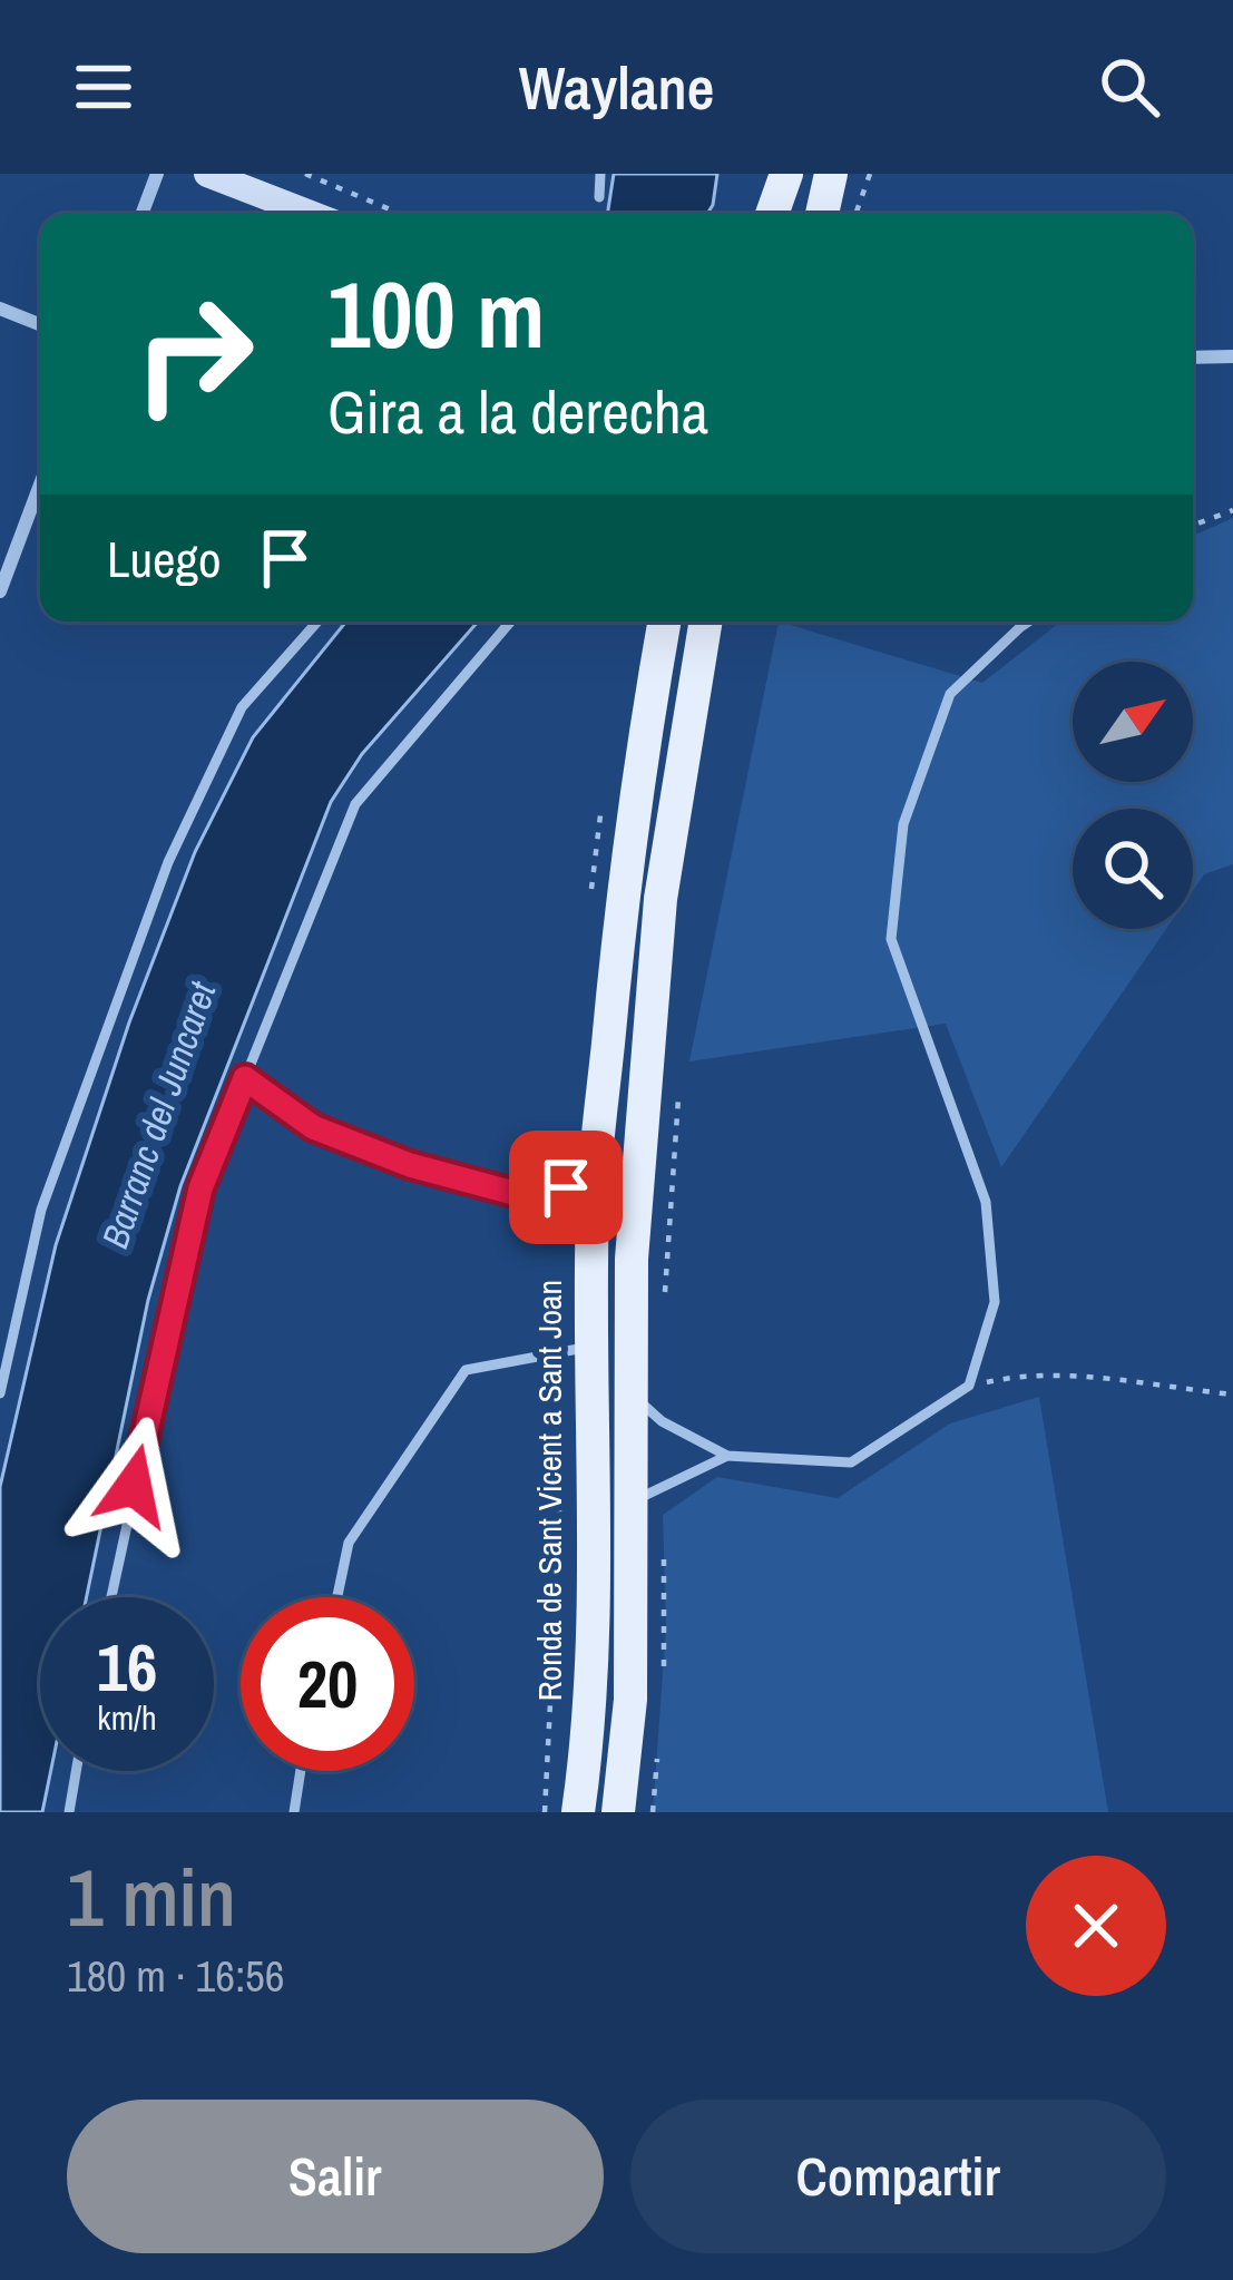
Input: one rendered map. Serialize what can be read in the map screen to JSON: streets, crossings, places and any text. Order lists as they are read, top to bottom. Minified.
{"streets":{"main road":["Ronda de Sant Vicent a Sant Joan"]},"water":["Barranc del Juncaret"],"north":"top right","page":{"header":"Waylane","turn":["100 m","Gira a la derecha"],"then":"Luego","speed":"16 km/h","limit":"20","heading":["1 min","180 m · 16:56"],"buttons":["Salir","Compartir"]}}
